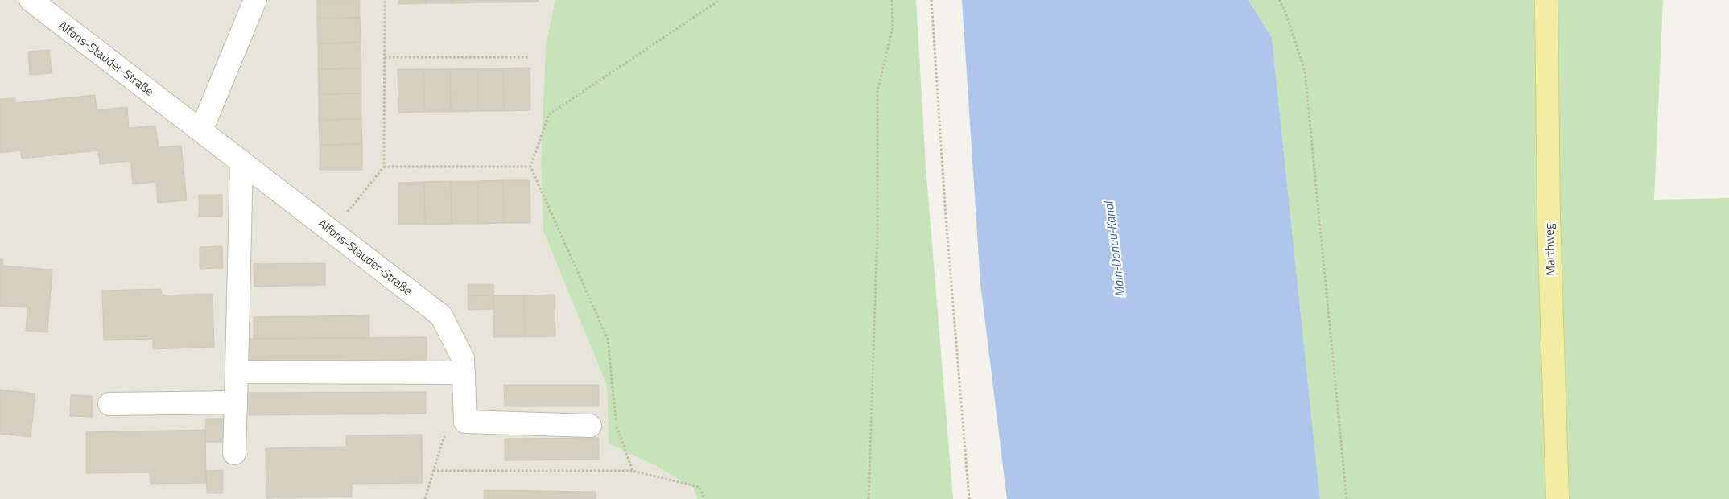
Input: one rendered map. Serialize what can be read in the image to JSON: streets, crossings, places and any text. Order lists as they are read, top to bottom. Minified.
{"streets":{"main road":["Marthweg"],"street":["Alfons-Stauder-Straße"]},"water":["Main-Donau-Kanal"]}
